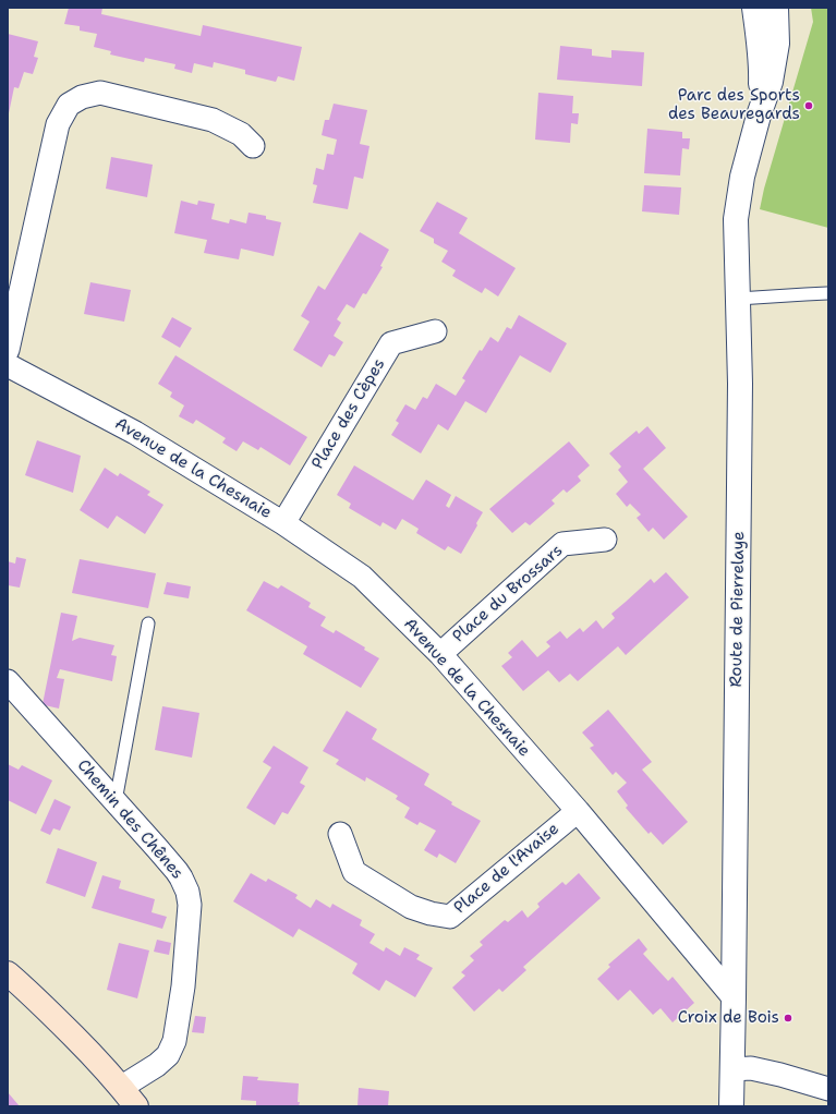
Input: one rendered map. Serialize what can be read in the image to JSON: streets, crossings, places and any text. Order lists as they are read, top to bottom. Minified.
{"streets":{"street":["Place des Cèpes","Avenue de la Chesnaie","Place du Brossars","Route de Pierrelaye","Chemin des Chênes","Place de l'Avaise"]},"crossings":[["Place des Cèpes","Avenue de la Chesnaie"],["Avenue de la Chesnaie","Place du Brossars"],["Avenue de la Chesnaie","Route de Pierrelaye"],["Avenue de la Chesnaie","Place de l'Avaise"]],"places":["Parc des Sports des Beauregards","Croix de Bois"]}
